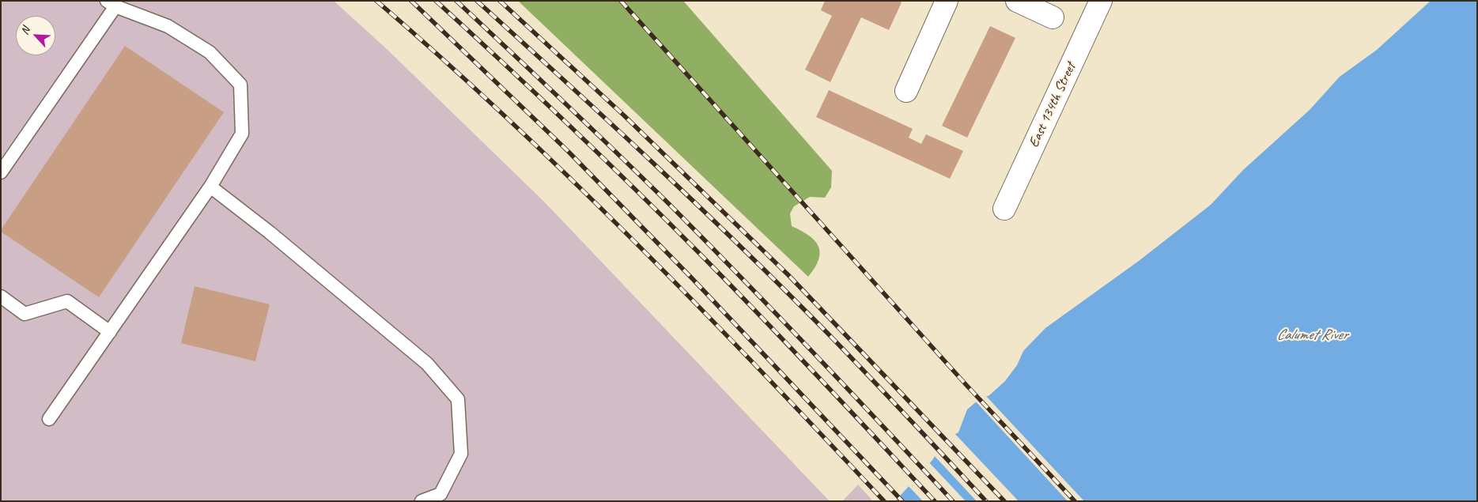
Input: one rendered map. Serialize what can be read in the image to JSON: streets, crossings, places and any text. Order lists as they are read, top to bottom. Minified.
{"streets":{"street":["East 134th Street"]},"water":["Calumet River"],"north":"top left"}
